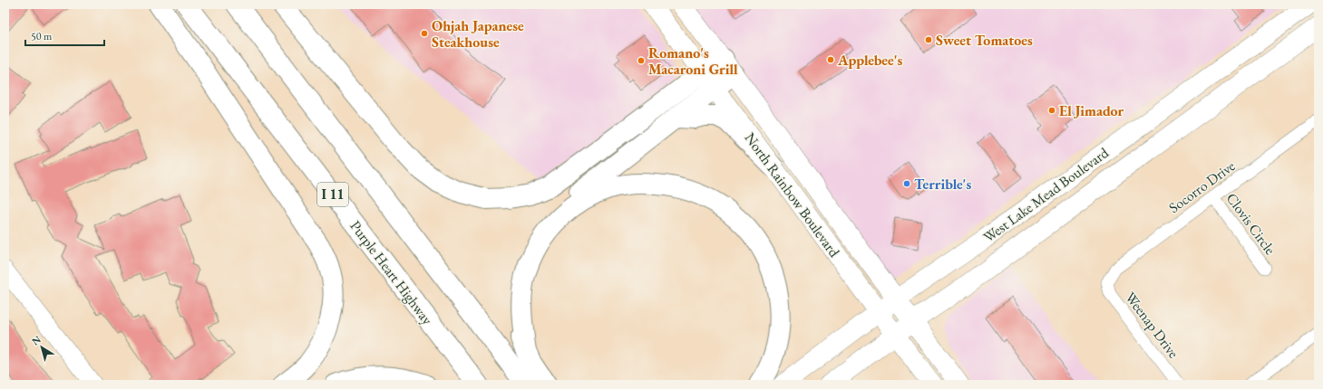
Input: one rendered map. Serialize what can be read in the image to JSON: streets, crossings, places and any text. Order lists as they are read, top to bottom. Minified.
{"streets":{"highway":["I 11","Purple Heart Highway"],"main road":["North Rainbow Boulevard","West Lake Mead Boulevard"],"street":["Socorro Drive","Clovis Circle","Weenap Drive"]},"crossings":[["Socorro Drive","Clovis Circle"],["Socorro Drive","Weenap Drive"],["North Rainbow Boulevard","West Lake Mead Boulevard"]],"places":["Ohjah Japanese Steakhouse","Sweet Tomatoes","Applebee's","Romano's Macaroni Grill","El Jimador","Terrible's"],"scale_bar":"50 m","north":"top left"}
